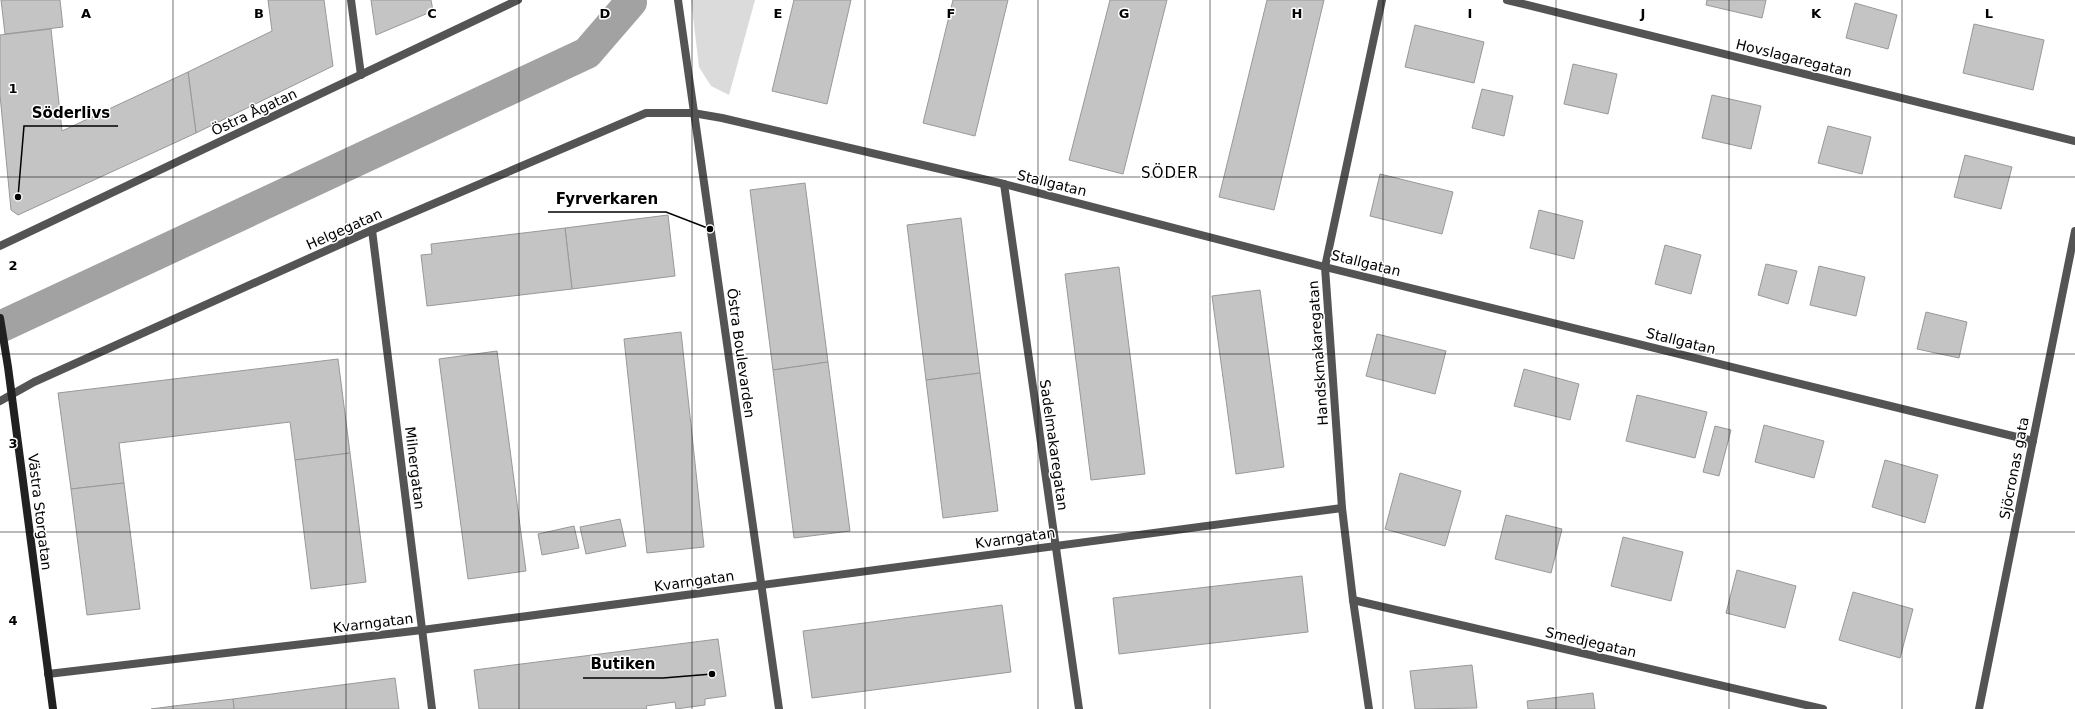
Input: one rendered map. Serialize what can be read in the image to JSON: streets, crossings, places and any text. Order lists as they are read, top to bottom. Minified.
{"streets":{"street":["Hovslagaregatan","Östra Ågatan","Stallgatan","Helgegatan","Östra Boulevarden","Handskmakaregatan","Sadelmakaregatan","Milnergatan","Sjöcronas gata","Västra Storgatan","Kvarngatan","Smedjegatan"]},"crossings":[["Stallgatan","Helgegatan"],["Stallgatan","Östra Boulevarden"],["Stallgatan","Handskmakaregatan"],["Stallgatan","Sadelmakaregatan"],["Stallgatan","Sjöcronas gata"],["Helgegatan","Östra Boulevarden"],["Helgegatan","Milnergatan"],["Helgegatan","Västra Storgatan"],["Östra Boulevarden","Kvarngatan"],["Handskmakaregatan","Kvarngatan"],["Handskmakaregatan","Smedjegatan"],["Sadelmakaregatan","Kvarngatan"],["Milnergatan","Kvarngatan"],["Västra Storgatan","Kvarngatan"]],"districts":["SÖDER"],"places":["Söderlivs","Fyrverkaren","Butiken"],"grid":{"columns":["A","B","C","D","E","F","G","H","I","J","K","L"],"rows":["1","2","3","4"]}}
